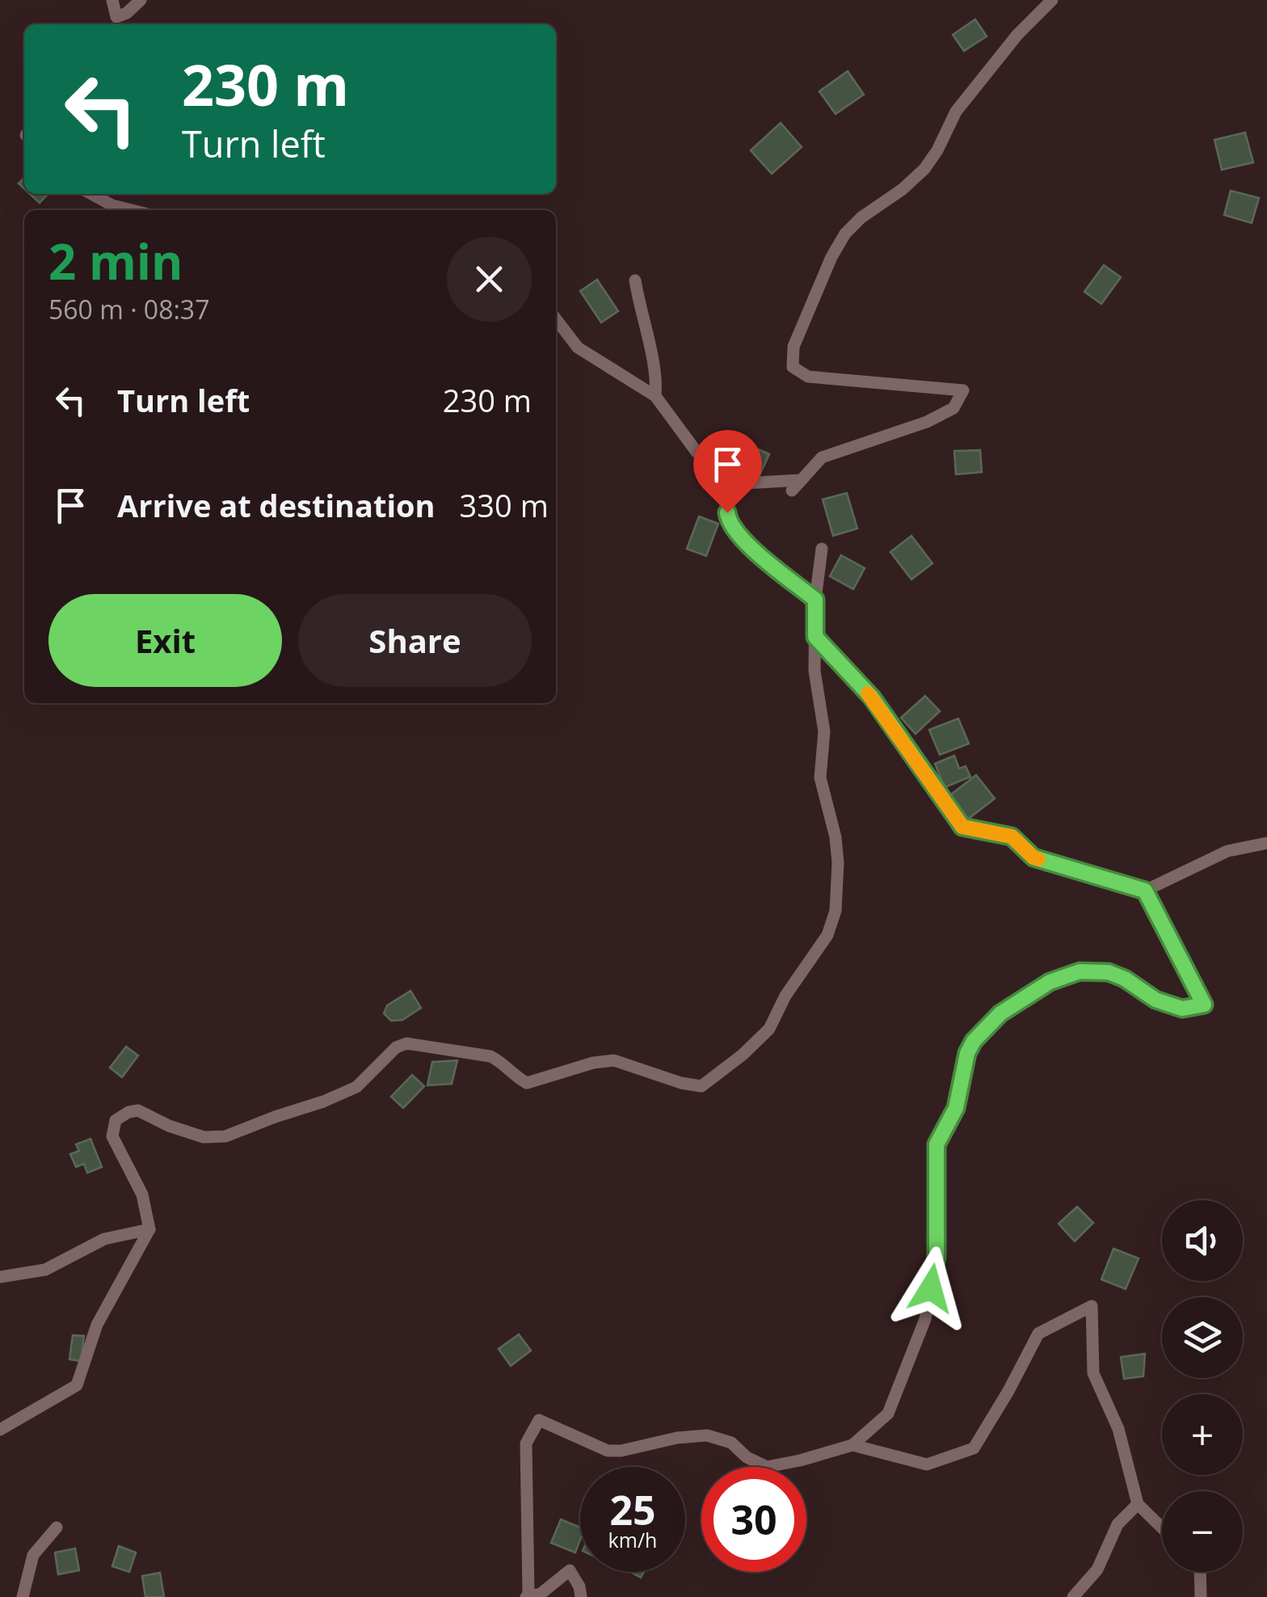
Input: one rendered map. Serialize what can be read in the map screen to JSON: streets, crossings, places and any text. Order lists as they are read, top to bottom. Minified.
{"page":{"turn":["230 m","Turn left"],"heading":["2 min","560 m · 08:37"],"list":[{"name":"Turn left","value":"230 m"},{"name":"Arrive at destination","value":"330 m"}],"buttons":["Exit","Share"],"map_buttons":["+","−"],"speed":"25 km/h","limit":"30"}}
